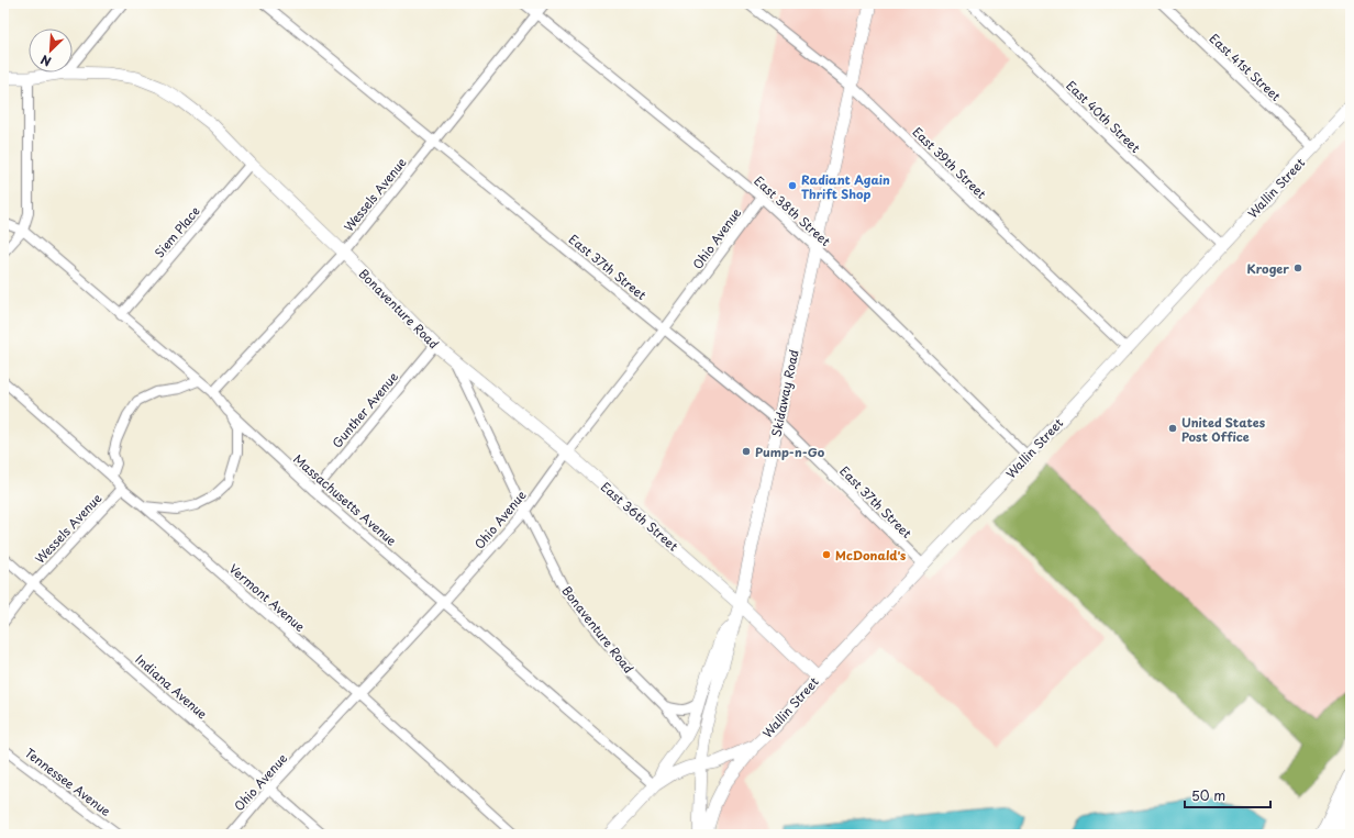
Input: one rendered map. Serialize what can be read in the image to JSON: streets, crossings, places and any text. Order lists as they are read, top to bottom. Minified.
{"streets":{"main road":["Wallin Street","Bonaventure Road","Skidaway Road","East 36th Street"],"street":["East 41st Street","East 40th Street","East 39th Street","Wessels Avenue","East 38th Street","Siem Place","Ohio Avenue","East 37th Street","Gunther Avenue","Massachusetts Avenue","Vermont Avenue","Indiana Avenue","Tennessee Avenue"]},"crossings":[["East 41st Street","Wallin Street"],["East 40th Street","Wallin Street"],["East 39th Street","Wallin Street"],["East 39th Street","Skidaway Road"],["Wallin Street","East 38th Street"],["Wallin Street","East 37th Street"],["Wallin Street","Skidaway Road"],["Wallin Street","Massachusetts Avenue"],["Wallin Street","East 36th Street"],["Wessels Avenue","East 38th Street"],["Wessels Avenue","East 37th Street"],["Wessels Avenue","Bonaventure Road"],["Wessels Avenue","Massachusetts Avenue"],["Wessels Avenue","Vermont Avenue"],["Wessels Avenue","Indiana Avenue"],["East 38th Street","Ohio Avenue"],["East 38th Street","Skidaway Road"],["Siem Place","Bonaventure Road"],["Siem Place","Massachusetts Avenue"],["Ohio Avenue","East 37th Street"],["Ohio Avenue","Bonaventure Road"],["Ohio Avenue","Massachusetts Avenue"],["Ohio Avenue","East 36th Street"],["Ohio Avenue","Vermont Avenue"],["Ohio Avenue","Indiana Avenue"],["East 37th Street","Skidaway Road"],["Bonaventure Road","Gunther Avenue"],["Bonaventure Road","East 36th Street"],["Skidaway Road","East 36th Street"],["Gunther Avenue","Massachusetts Avenue"],["Massachusetts Avenue","Vermont Avenue"]],"places":["Radiant Again Thrift Shop","Kroger","United States Post Office","Pump-n-Go","McDonald's"],"scale_bar":"50 m","north":"bottom left"}
